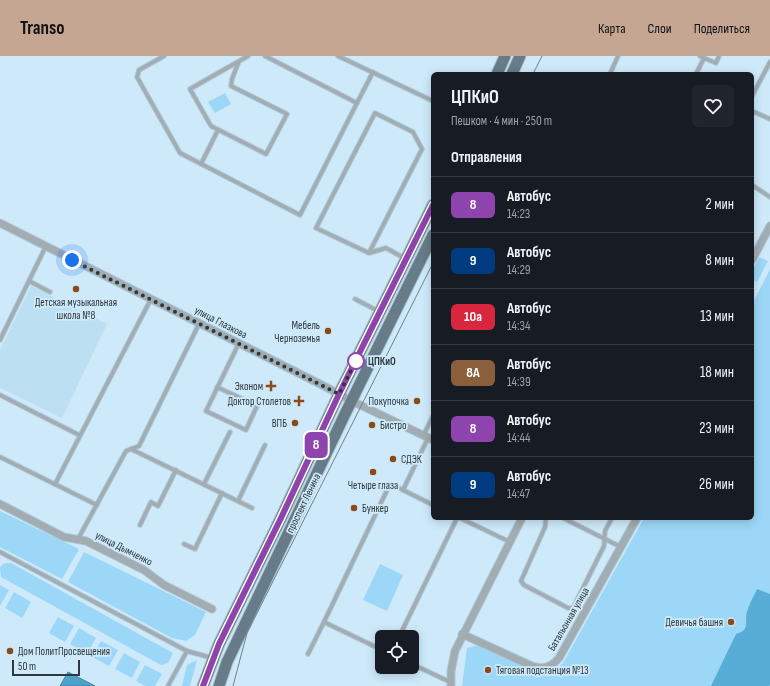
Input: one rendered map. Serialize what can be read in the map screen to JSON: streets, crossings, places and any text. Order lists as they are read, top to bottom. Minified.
{"streets":{"main road":["проспект Ленина"],"street":["улица Глазкова","улица Дымченко","Батальонная улица"]},"crossings":[["улица Глазкова","проспект Ленина"]],"places":{"other":["Детская музыкальная школа №8","Мебель Черноземья","ЦПКиО","Покупочка","ВПБ","Бистро","СДЭК","Четыре глаза","Бункер","Девичья башня","Дом ПолитПросвещения","Тяговая подстанция №13"],"health":["Эконом","Доктор Столетов"]},"lines":["bus line 8"],"scale_bar":"50 m","page":{"header":"Transo","nav":["Карта","Слои","Поделиться"],"on_map":"8","heading":[["ЦПКиО","Пешком · 4 мин · 250 m"],"Отправления"],"list":[{"mark":"8","name":"Автобус","note":"14:23","value":"2 мин"},{"mark":"9","name":"Автобус","note":"14:29","value":"8 мин"},{"mark":"10а","name":"Автобус","note":"14:34","value":"13 мин"},{"mark":"8А","name":"Автобус","note":"14:39","value":"18 мин"},{"mark":"8","name":"Автобус","note":"14:44","value":"23 мин"},{"mark":"9","name":"Автобус","note":"14:47","value":"26 мин"}],"scale":"50 m"}}
